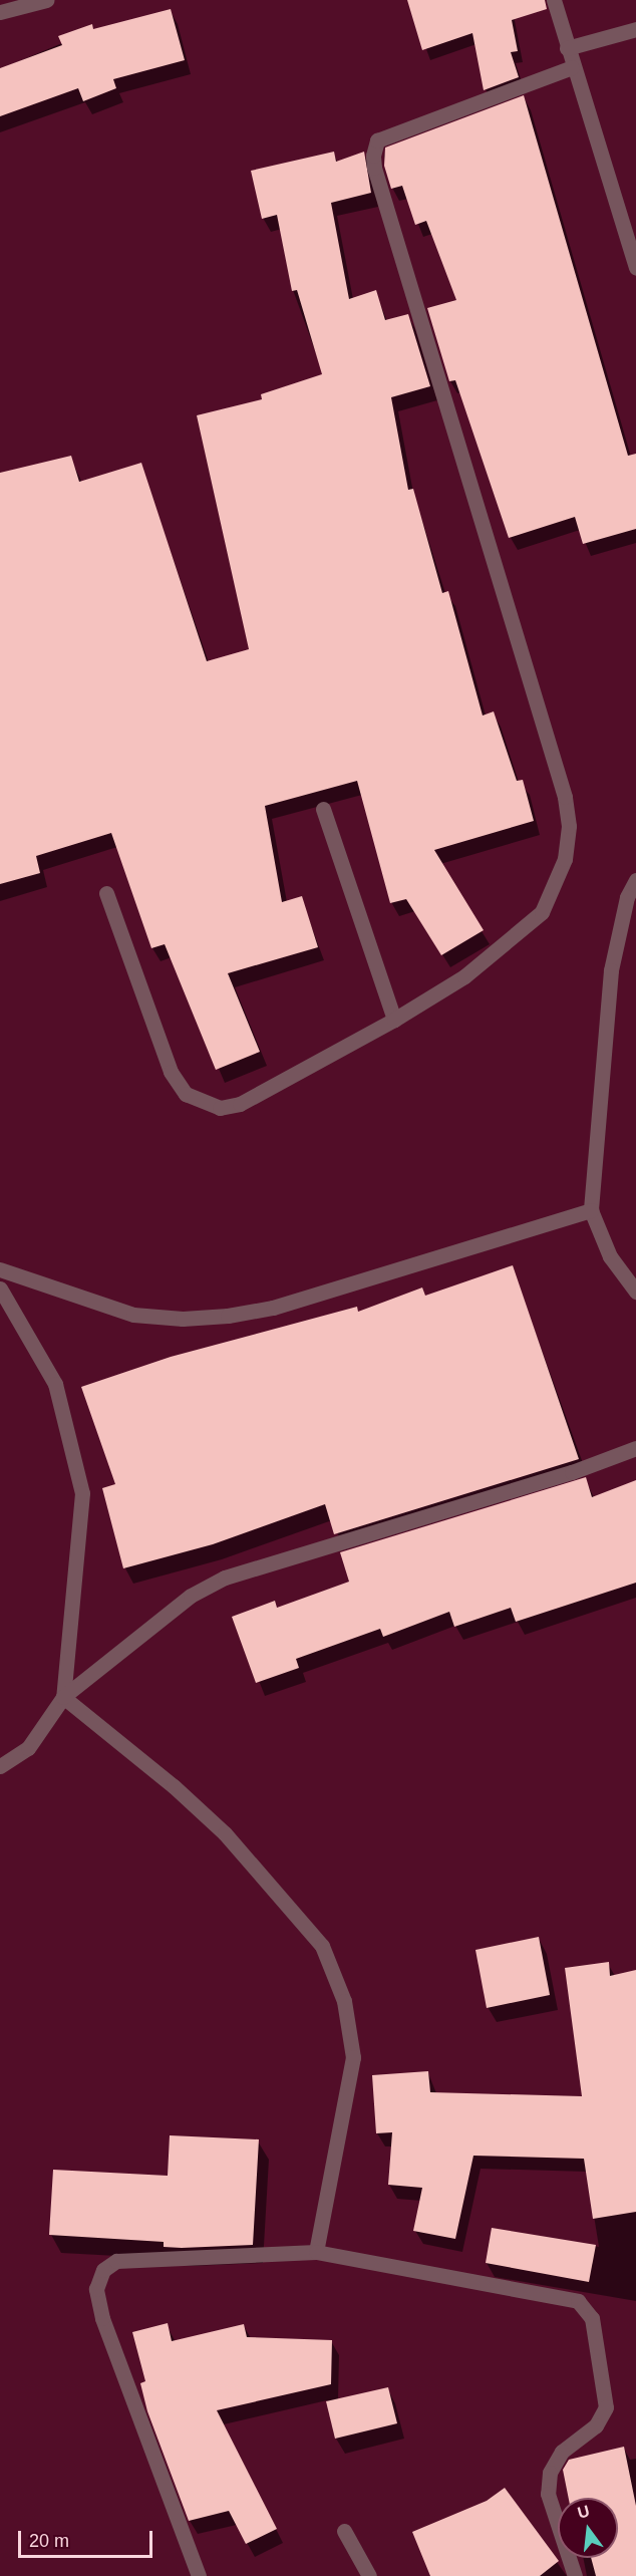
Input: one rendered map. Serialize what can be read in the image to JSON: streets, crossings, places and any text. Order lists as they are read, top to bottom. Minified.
{"scale_bar":"20 m","north":"top"}
